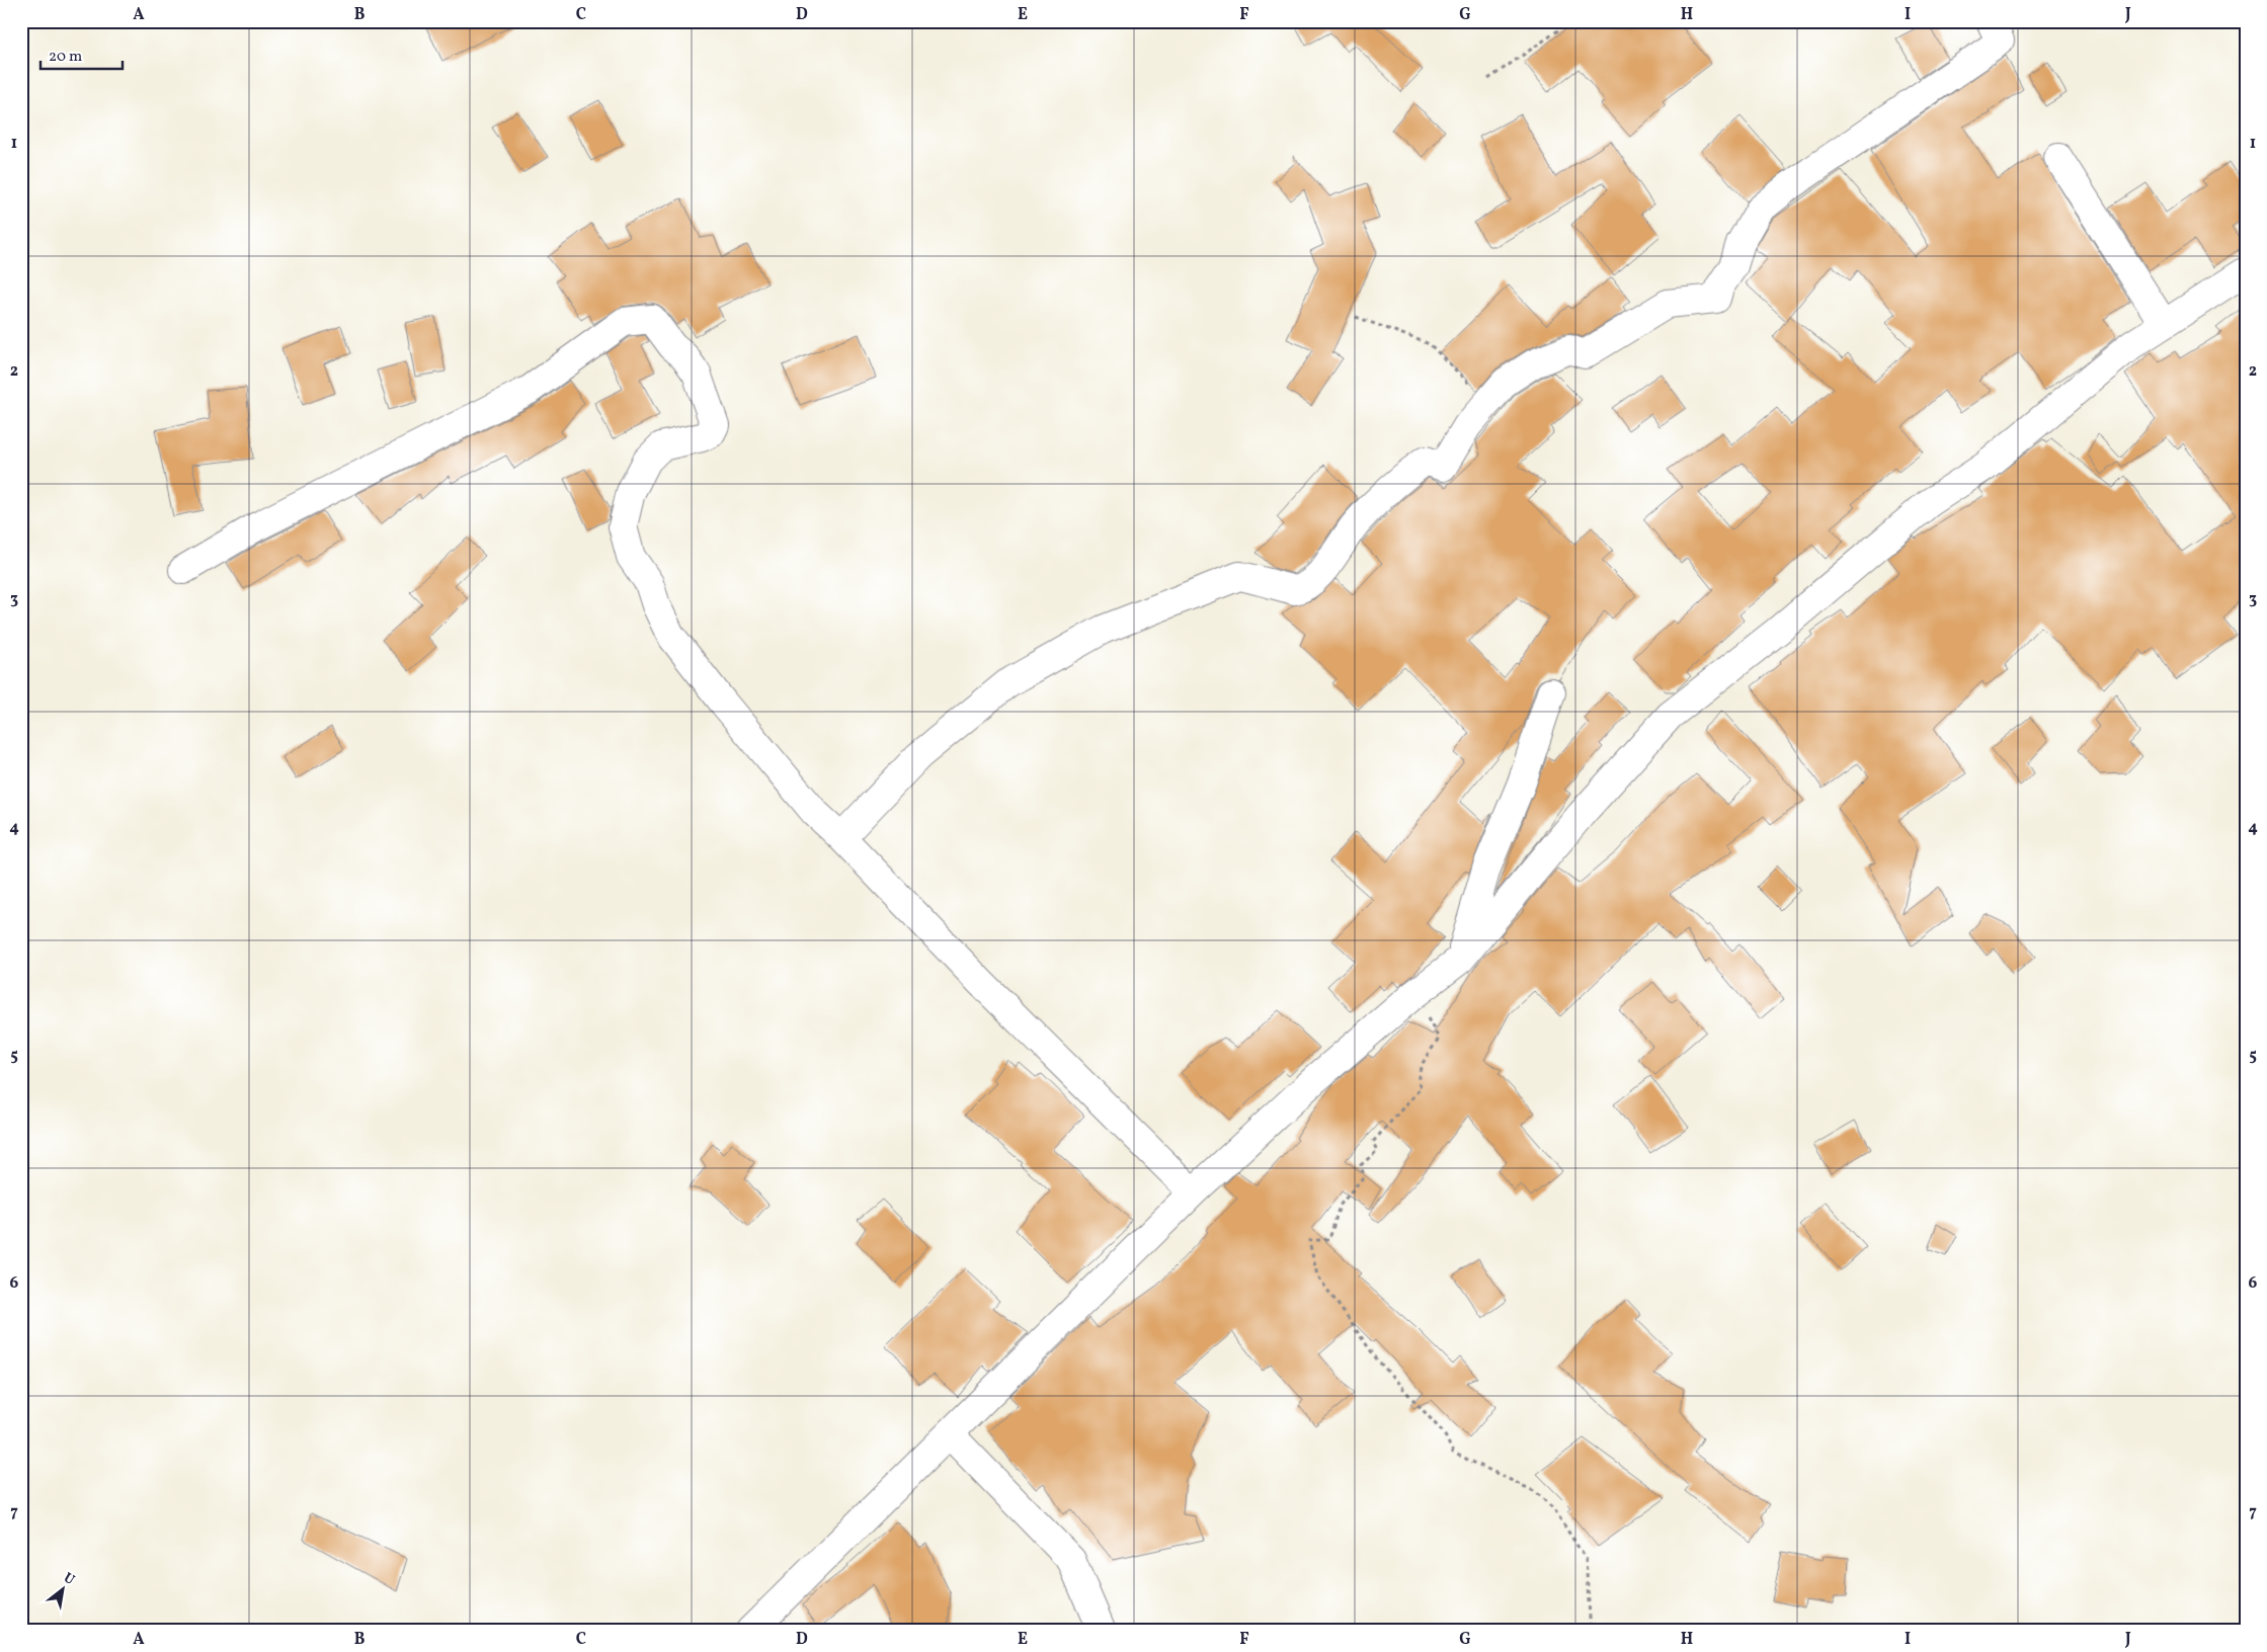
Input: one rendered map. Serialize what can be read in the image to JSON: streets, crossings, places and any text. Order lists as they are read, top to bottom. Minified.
{"scale_bar":"20 m","north":"top right","grid":{"columns":["A","B","C","D","E","F","G","H","I","J"],"rows":["1","2","3","4","5","6","7"]}}
